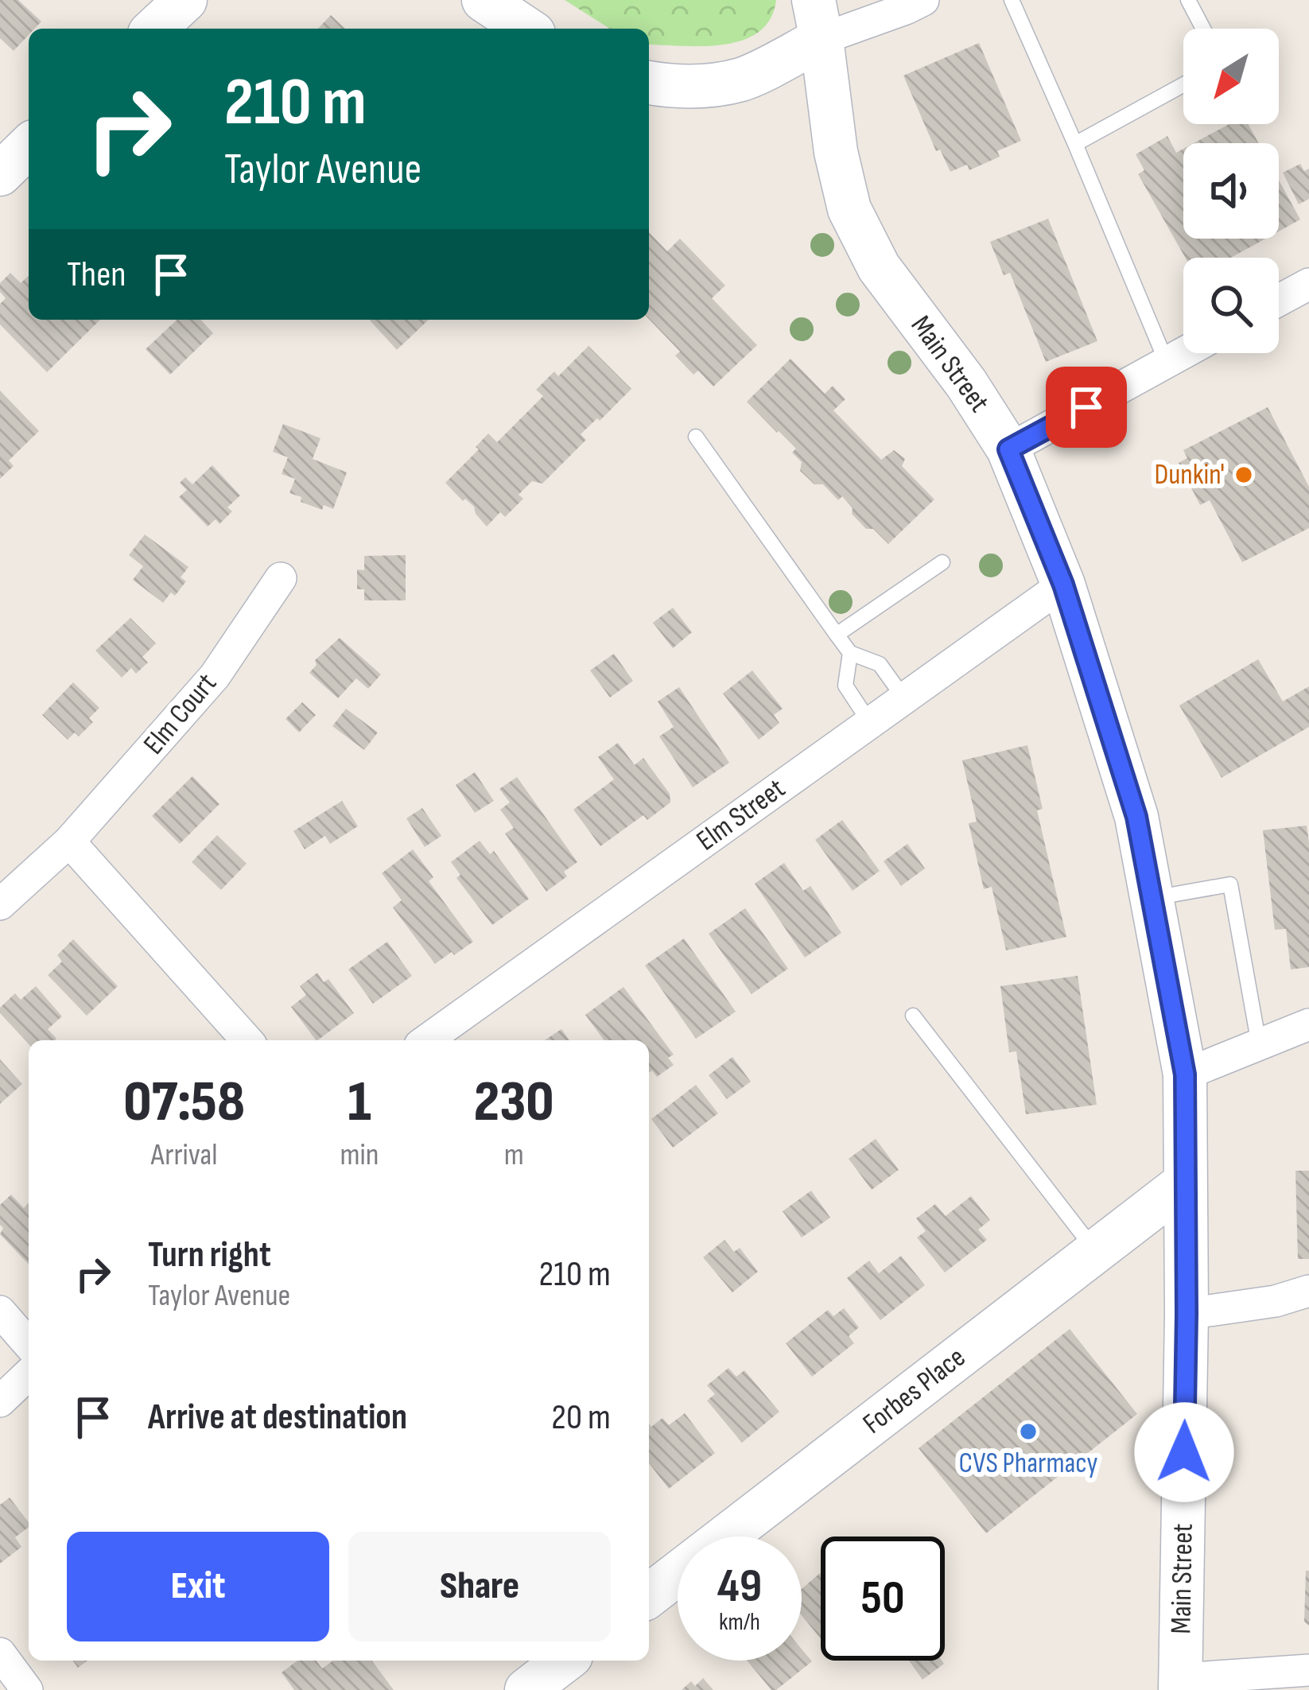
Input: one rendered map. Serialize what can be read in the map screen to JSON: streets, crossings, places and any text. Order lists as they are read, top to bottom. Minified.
{"streets":{"main road":["Main Street","Forbes Place"],"street":["Elm Court","Elm Street"]},"crossings":[["Main Street","Elm Street"],["Main Street","Forbes Place"]],"places":["Dunkin'","CVS Pharmacy"],"north":"bottom left","page":{"turn":["210 m","Taylor Avenue"],"then":"Then","eta":["07:58","Arrival","1","min","230","m"],"list":[{"name":"Turn right","note":"Taylor Avenue","value":"210 m"},{"name":"Arrive at destination","value":"20 m"}],"buttons":["Exit","Share"],"speed":"49 km/h","limit":"50"}}
